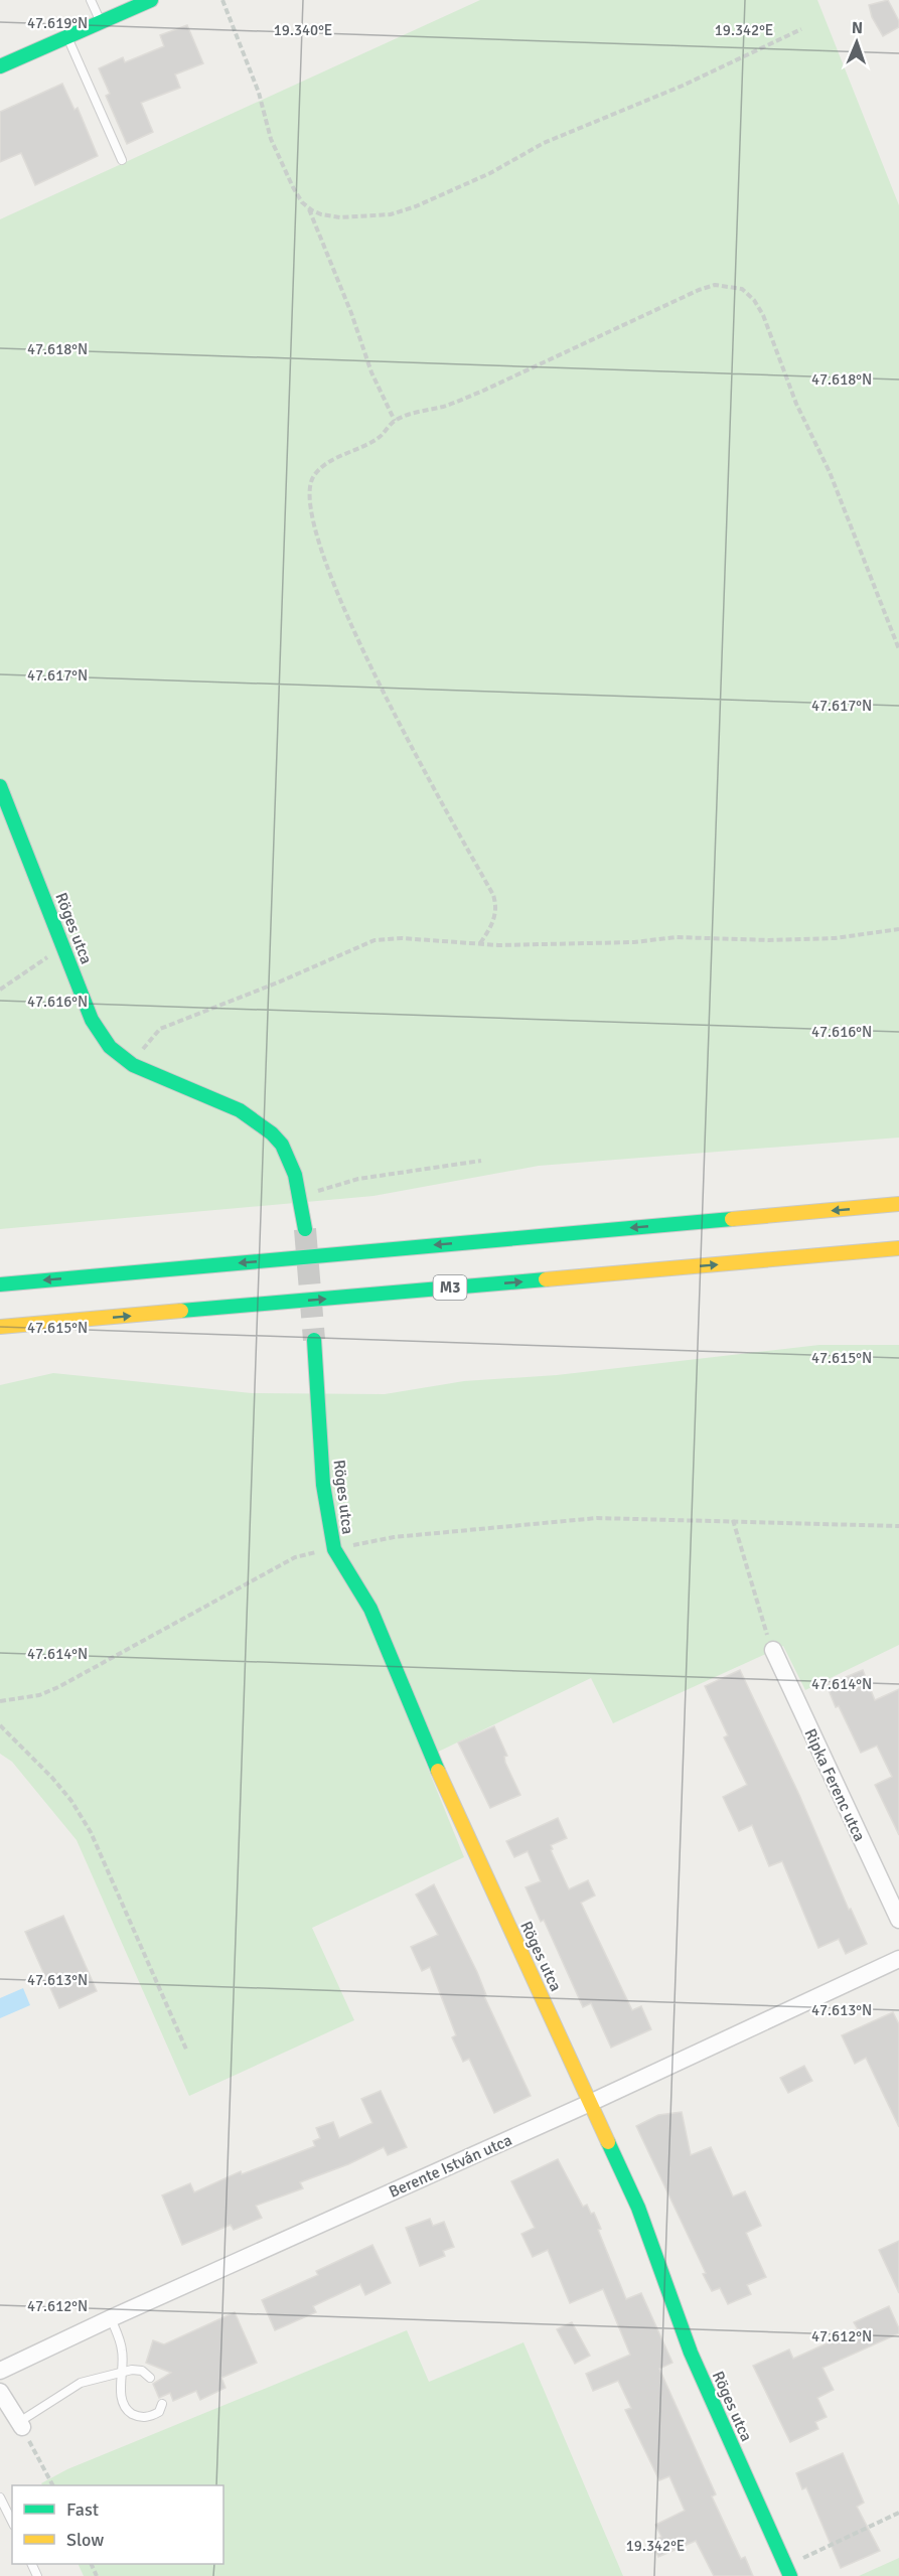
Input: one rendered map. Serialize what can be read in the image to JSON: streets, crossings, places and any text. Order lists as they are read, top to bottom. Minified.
{"streets":{"main road":["Röges utca","M3"],"street":["Ripka Ferenc utca","Berente István utca"]},"crossings":[["Röges utca","Berente István utca"]],"legend":["Fast","Slow"],"north":"top","coordinates":["47.619°N","19.340°E","19.342°E","47.618°N","47.617°N","47.616°N","47.615°N","47.614°N","47.613°N","47.612°N"]}
